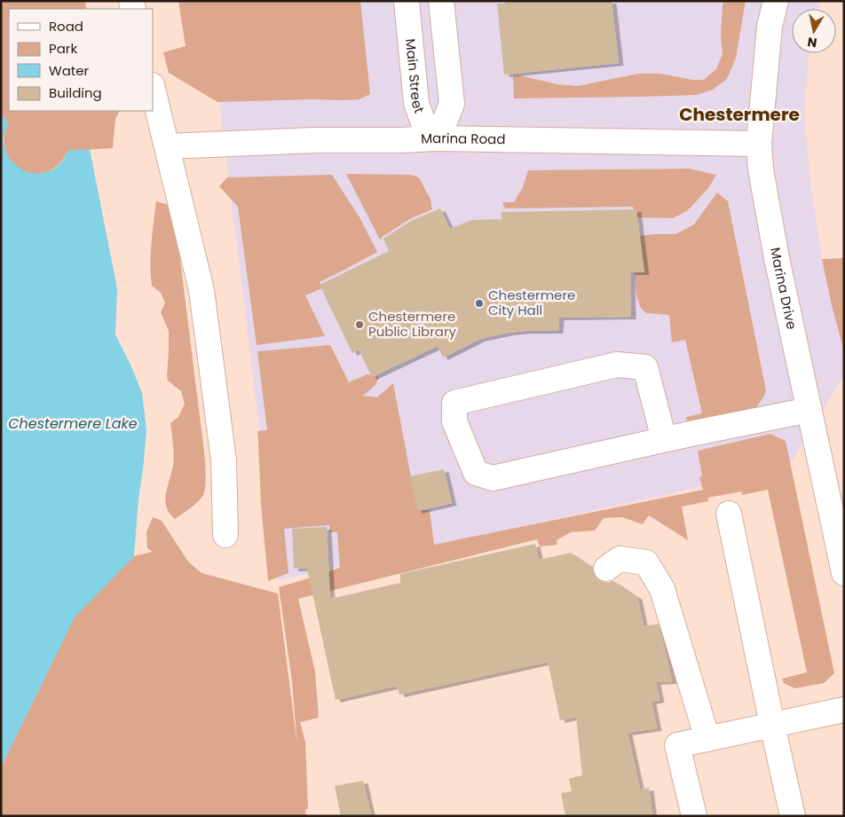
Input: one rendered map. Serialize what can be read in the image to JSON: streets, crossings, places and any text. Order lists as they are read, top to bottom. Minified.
{"streets":{"street":["Main Street","Marina Road","Marina Drive"]},"crossings":[["Main Street","Marina Road"],["Marina Road","Marina Drive"]],"districts":["Chestermere"],"water":["Chestermere Lake"],"places":["Chestermere City Hall","Chestermere Public Library"],"legend":["Road","Park","Water","Building"],"north":"bottom"}
